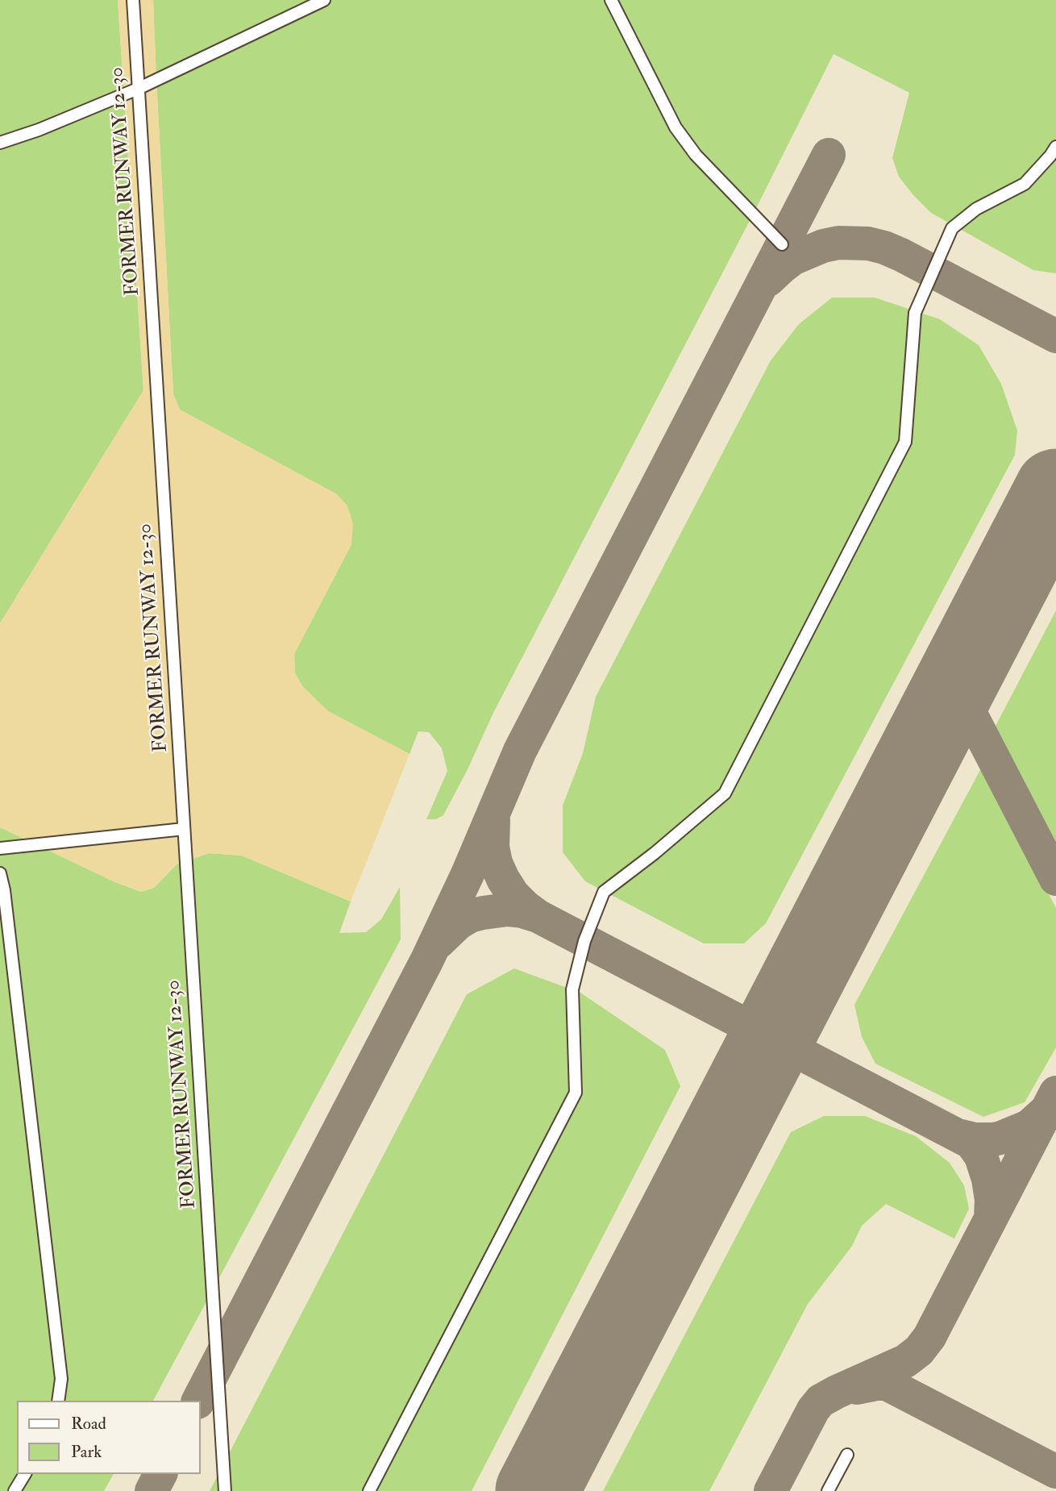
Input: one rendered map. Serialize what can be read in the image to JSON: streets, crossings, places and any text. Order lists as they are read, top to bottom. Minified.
{"streets":{"lane":["FORMER RUNWAY 12-30"]},"legend":["Road","Park"]}
